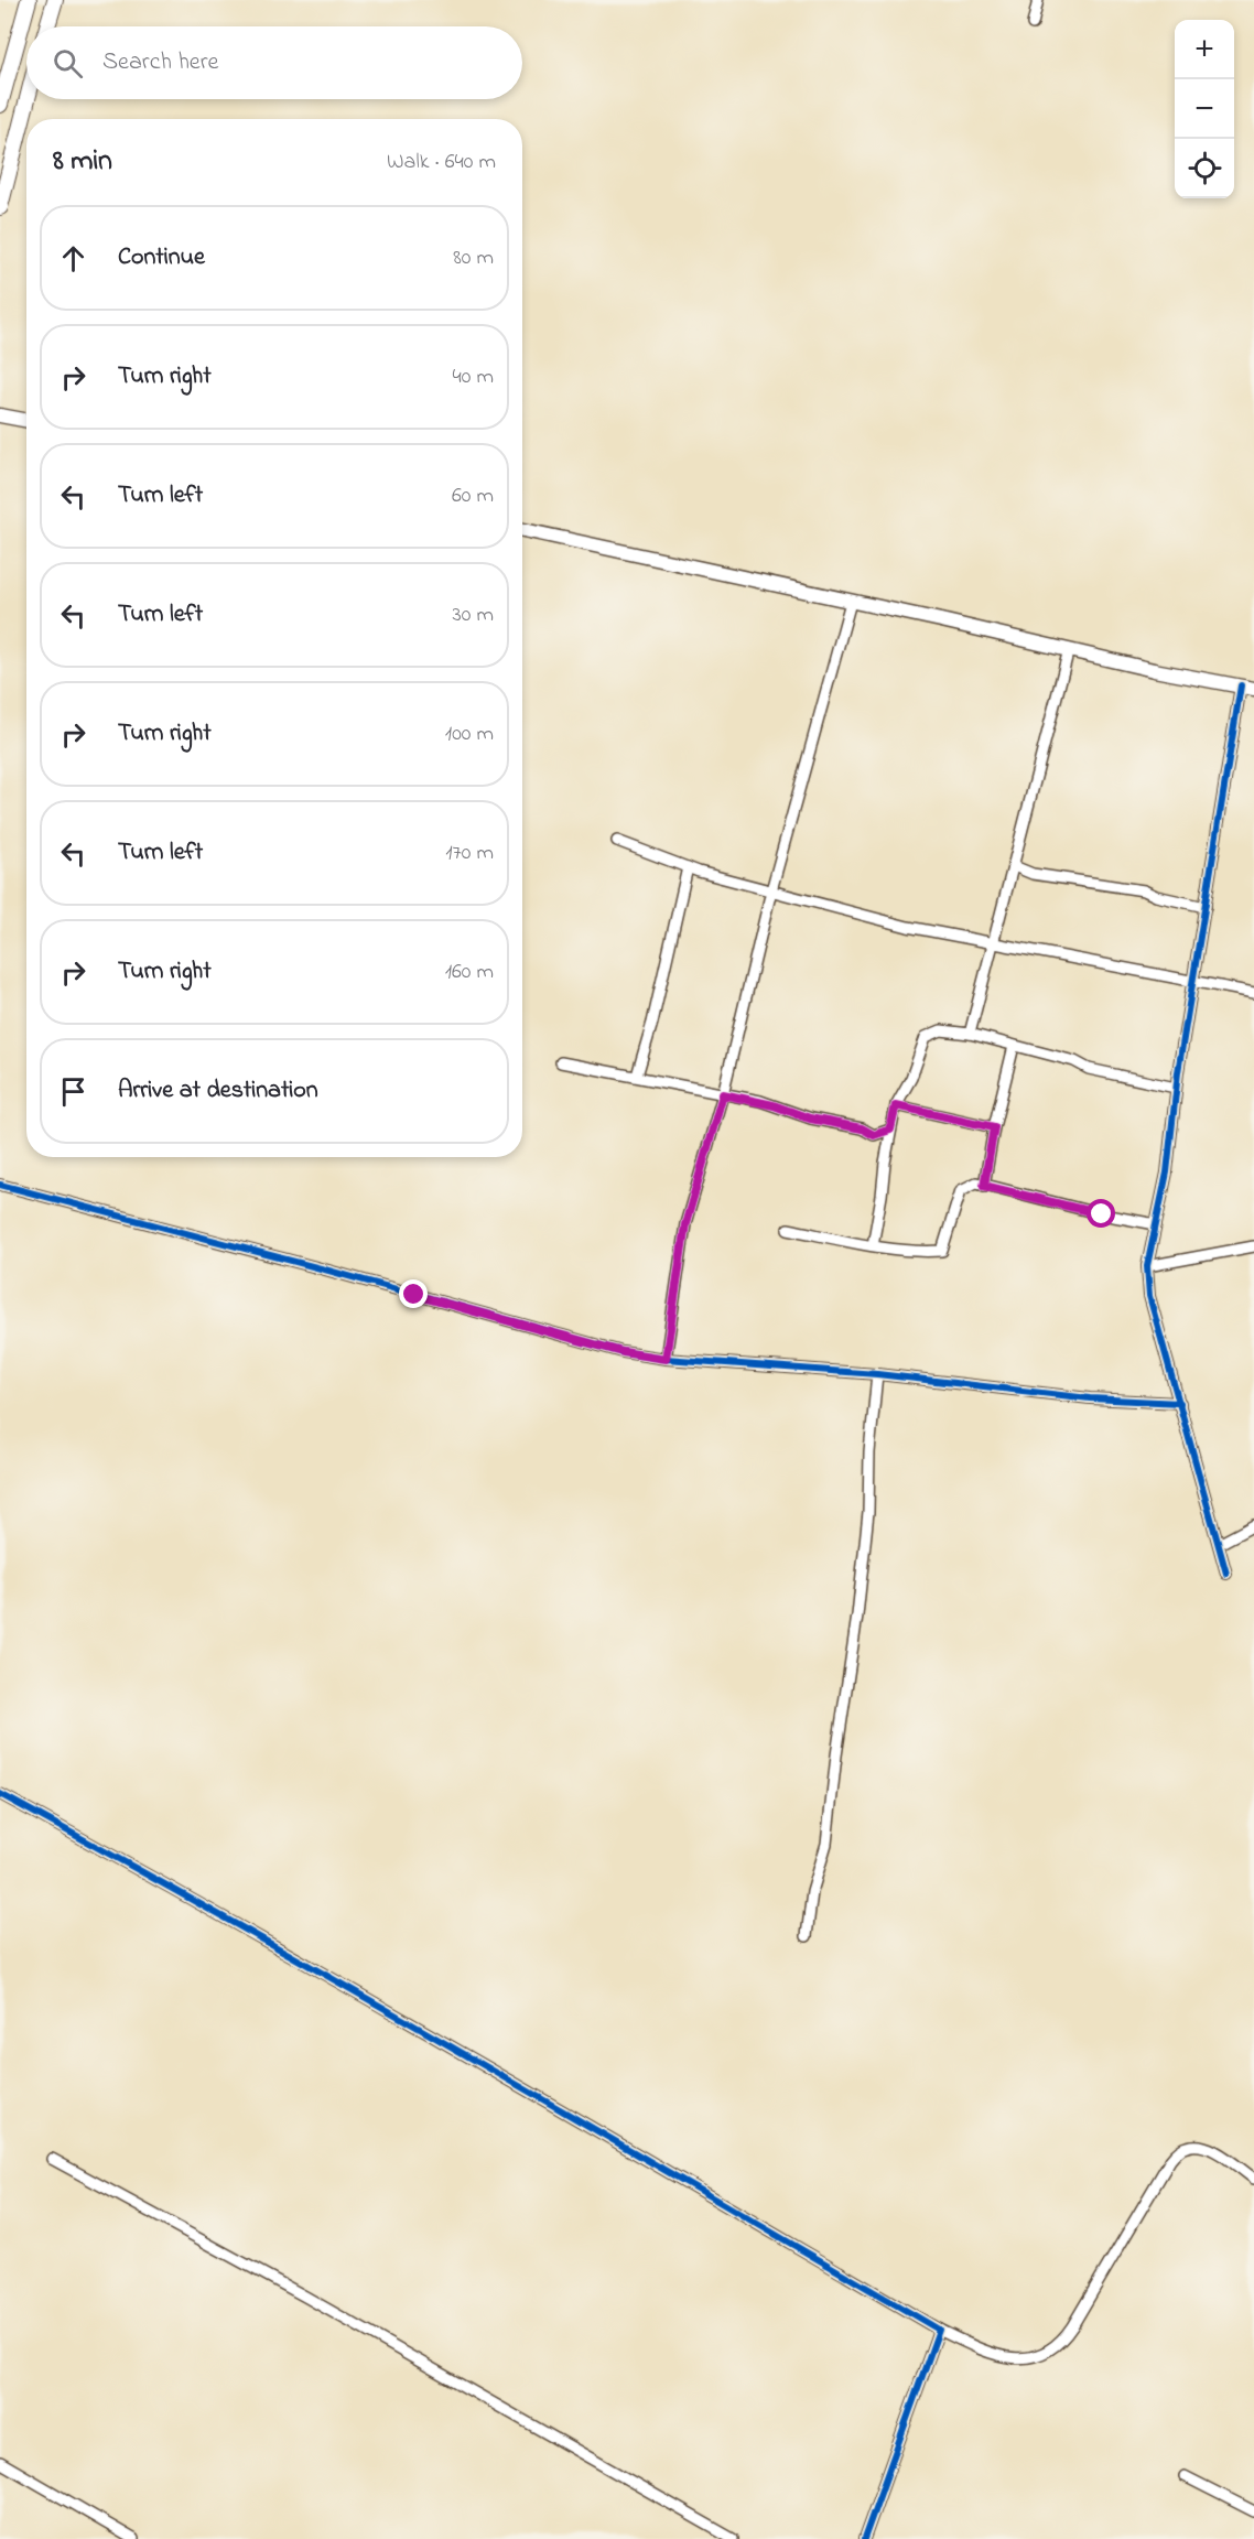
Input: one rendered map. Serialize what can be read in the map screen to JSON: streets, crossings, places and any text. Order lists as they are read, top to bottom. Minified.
{"page":{"map_buttons":["+","−"],"search":"Search here","heading":["8 min","Walk · 640 m"],"list":[["Continue","80 m"],["Turn right","40 m"],["Turn left","60 m"],["Turn left","30 m"],["Turn right","100 m"],["Turn left","170 m"],["Turn right","160 m"],"Arrive at destination"]}}
